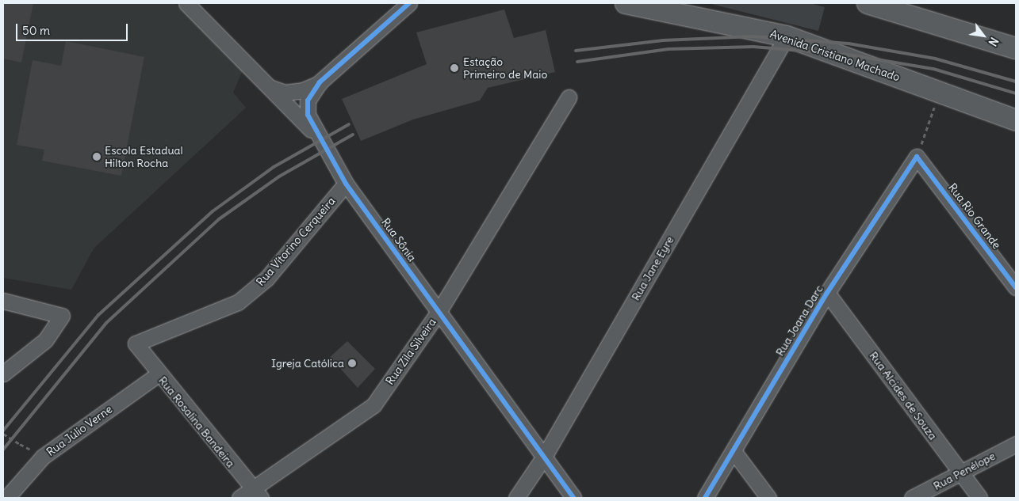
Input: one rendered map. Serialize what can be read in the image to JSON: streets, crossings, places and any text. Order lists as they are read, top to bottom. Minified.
{"streets":{"highway":["Avenida Cristiano Machado"],"street":["Rua Rio Grande","Rua Sônia","Rua Vítorino Cerqueira","Rua Jane Eyre","Rua Joana Darc","Rua Zila Silveira","Rua Alcides de Souza","Rua Rosalina Bandeira","Rua Júlio Verne","Rua Penélope"]},"crossings":[["Avenida Cristiano Machado","Rua Jane Eyre"],["Rua Rio Grande","Rua Joana Darc"],["Rua Sônia","Rua Vítorino Cerqueira"],["Rua Sônia","Rua Jane Eyre"],["Rua Sônia","Rua Zila Silveira"],["Rua Vítorino Cerqueira","Rua Rosalina Bandeira"],["Rua Joana Darc","Rua Alcides de Souza"],["Rua Zila Silveira","Rua Rosalina Bandeira"],["Rua Alcides de Souza","Rua Penélope"],["Rua Rosalina Bandeira","Rua Júlio Verne"]],"places":["Estação Primeiro de Maio","Escola Estadual Hilton Rocha","Igreja Católica"],"scale_bar":"50 m","north":"bottom right"}
